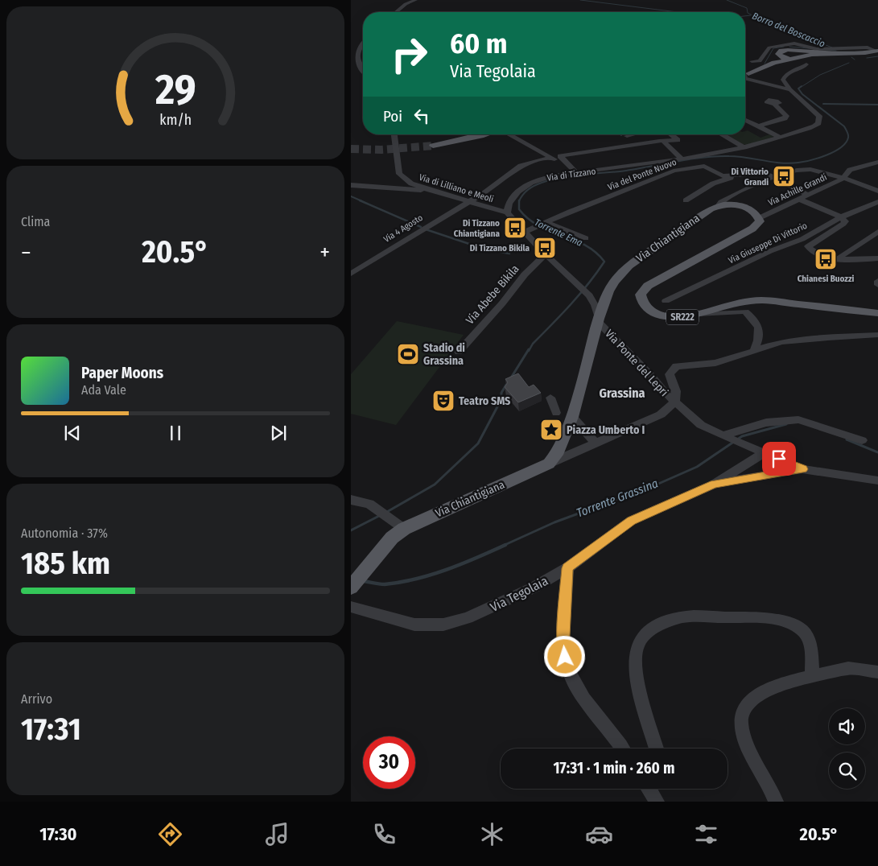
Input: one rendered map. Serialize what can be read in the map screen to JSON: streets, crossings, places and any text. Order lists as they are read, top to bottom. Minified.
{"streets":{"main road":["Via Chiantigiana","SR222"],"street":["Via di Tizzano","Via del Ponte Nuovo","Via di Lilliano e Meoli","Via Achille Grandi","Via 4 Agosto","Via Giuseppe Di Vittorio","Via Abebe Bikila","Via Ponte del Lepri","Via Tegolaia"]},"crossings":[["Via di Tizzano","Via di Lilliano e Meoli"],["Via di Lilliano e Meoli","Via 4 Agosto"],["Via Achille Grandi","Via Chiantigiana"],["Via Achille Grandi","SR222"],["Via Chiantigiana","SR222"],["Via Chiantigiana","Via Ponte del Lepri"],["Via Ponte del Lepri","Via Tegolaia"]],"districts":["Grassina"],"water":["Borro del Boscaccio","Torrente Ema","Torrente Grassina"],"places":{"bus stop":["Di Vittorio Grandi","Di Tizzano Chiantigiana","Di Tizzano Bikila","Chianesi Buozzi"],"sports":["Stadio di Grassina"],"theatre":["Teatro SMS"],"place":["Piazza Umberto I"]},"page":{"turn":["60 m","Via Tegolaia"],"then":"Poi","tile":["Clima",["Autonomia · 37%","185 km"],["Arrivo","17:31"]],"heat":["−","20.5°","+"],"song":["Paper Moons","Ada Vale"],"limit":"30","trip":"17:31 · 1 min · 260 m","tabs":["17:30","20.5°"],"gauge":["29","km/h"]}}
